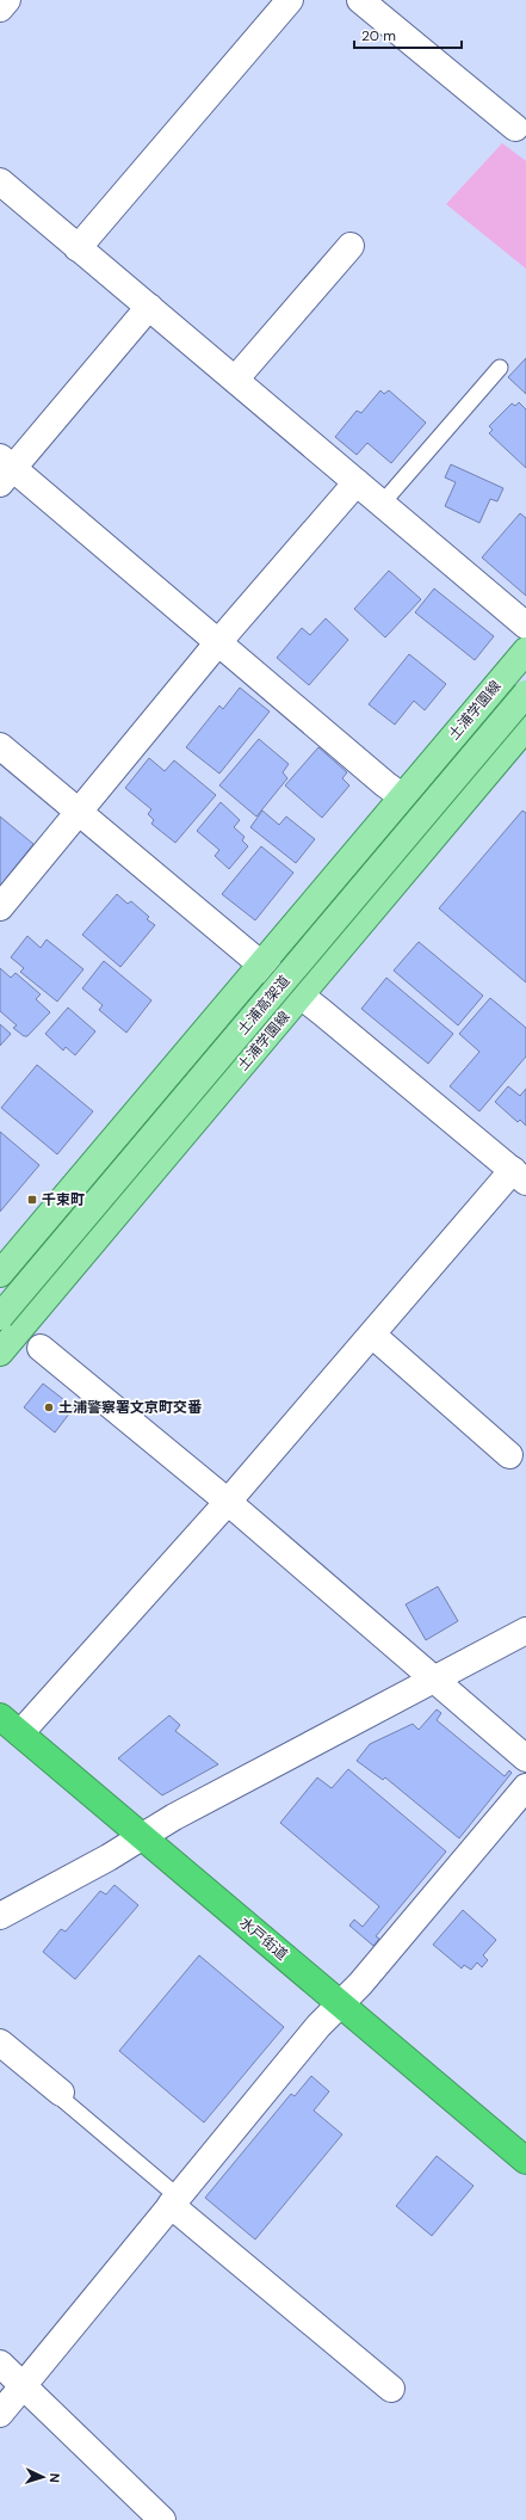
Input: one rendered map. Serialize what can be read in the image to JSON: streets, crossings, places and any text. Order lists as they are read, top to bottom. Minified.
{"streets":{"highway":["水戸街道"],"main road":["土浦学園線","土浦高架道"]},"places":{"transit":["千束町"],"other":["土浦警察署文京町交番"]},"scale_bar":"20 m","north":"right"}
